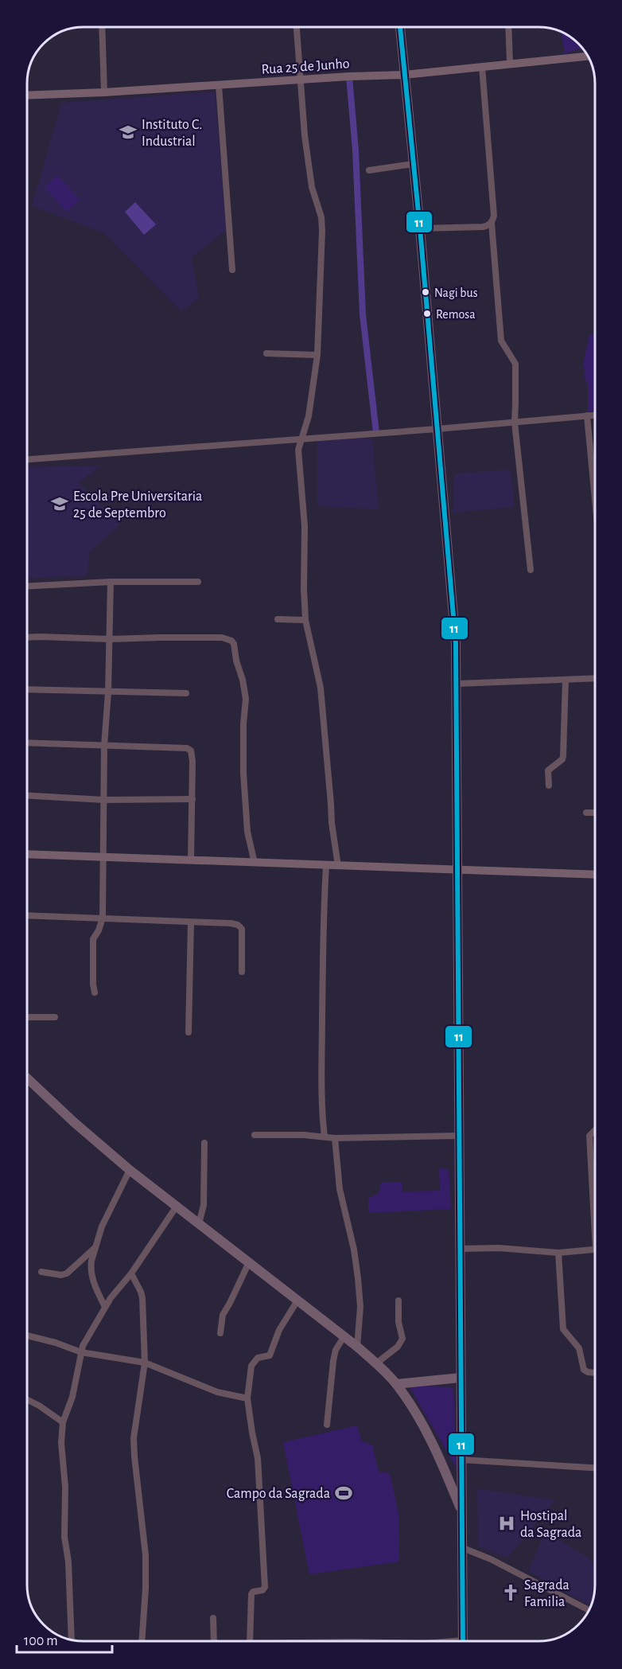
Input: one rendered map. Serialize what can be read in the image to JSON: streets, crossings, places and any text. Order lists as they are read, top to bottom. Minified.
{"streets":{"street":["Rua 25 de Junho"]},"places":{"school or university":["Instituto C. Industrial","Escola Pre Universitaria 25 de Septembro"],"other":["Nagi bus","Remosa"],"sports":["Campo da Sagrada"],"hospital":["Hostipal da Sagrada"],"church":["Sagrada Familia"]},"lines":["transit line 11"],"scale_bar":"100 m"}
